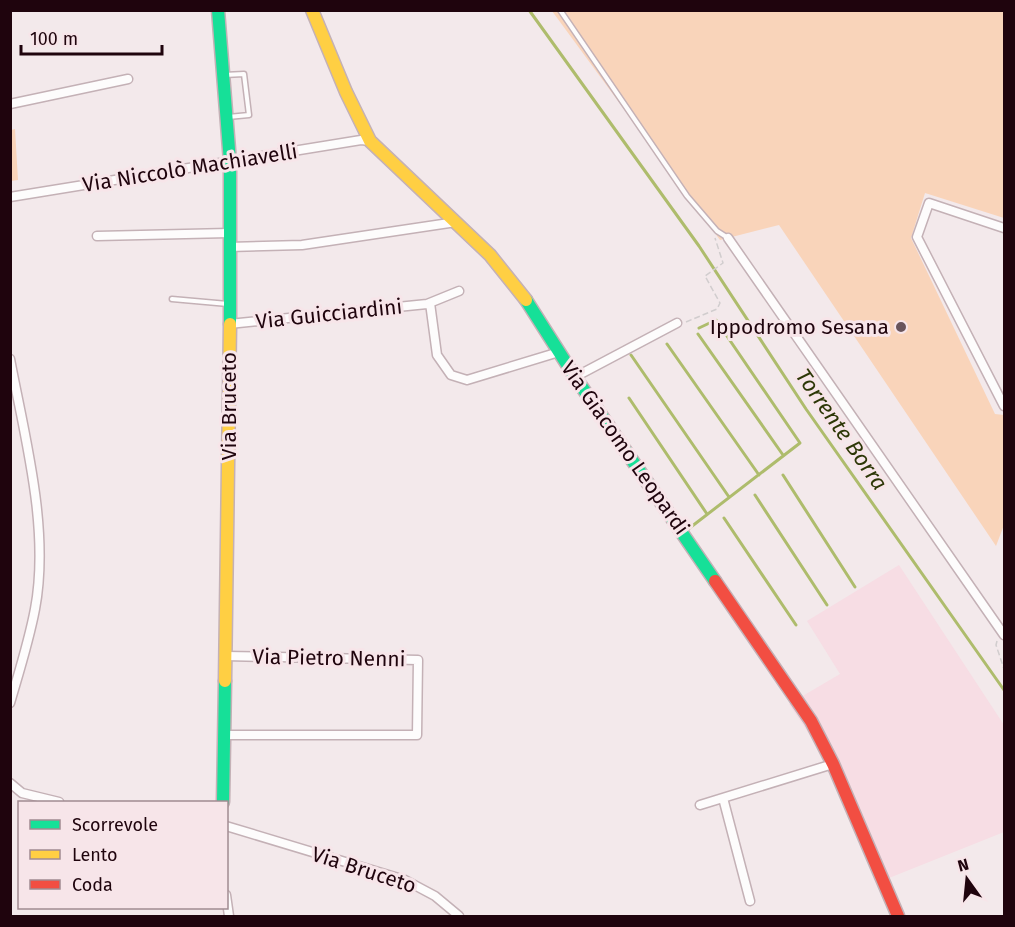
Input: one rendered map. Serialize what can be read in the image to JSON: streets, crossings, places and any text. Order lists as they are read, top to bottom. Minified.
{"streets":{"street":["Via Niccolò Machiavelli","Via Guicciardini","Via Bruceto","Via Giacomo Leopardi","Via Pietro Nenni"]},"crossings":[["Via Niccolò Machiavelli","Via Bruceto"],["Via Niccolò Machiavelli","Via Giacomo Leopardi"],["Via Guicciardini","Via Bruceto"],["Via Guicciardini","Via Giacomo Leopardi"],["Via Bruceto","Via Pietro Nenni"]],"water":["Torrente Borra"],"places":["Ippodromo Sesana"],"legend":["Scorrevole","Lento","Coda"],"scale_bar":"100 m","north":"top"}
